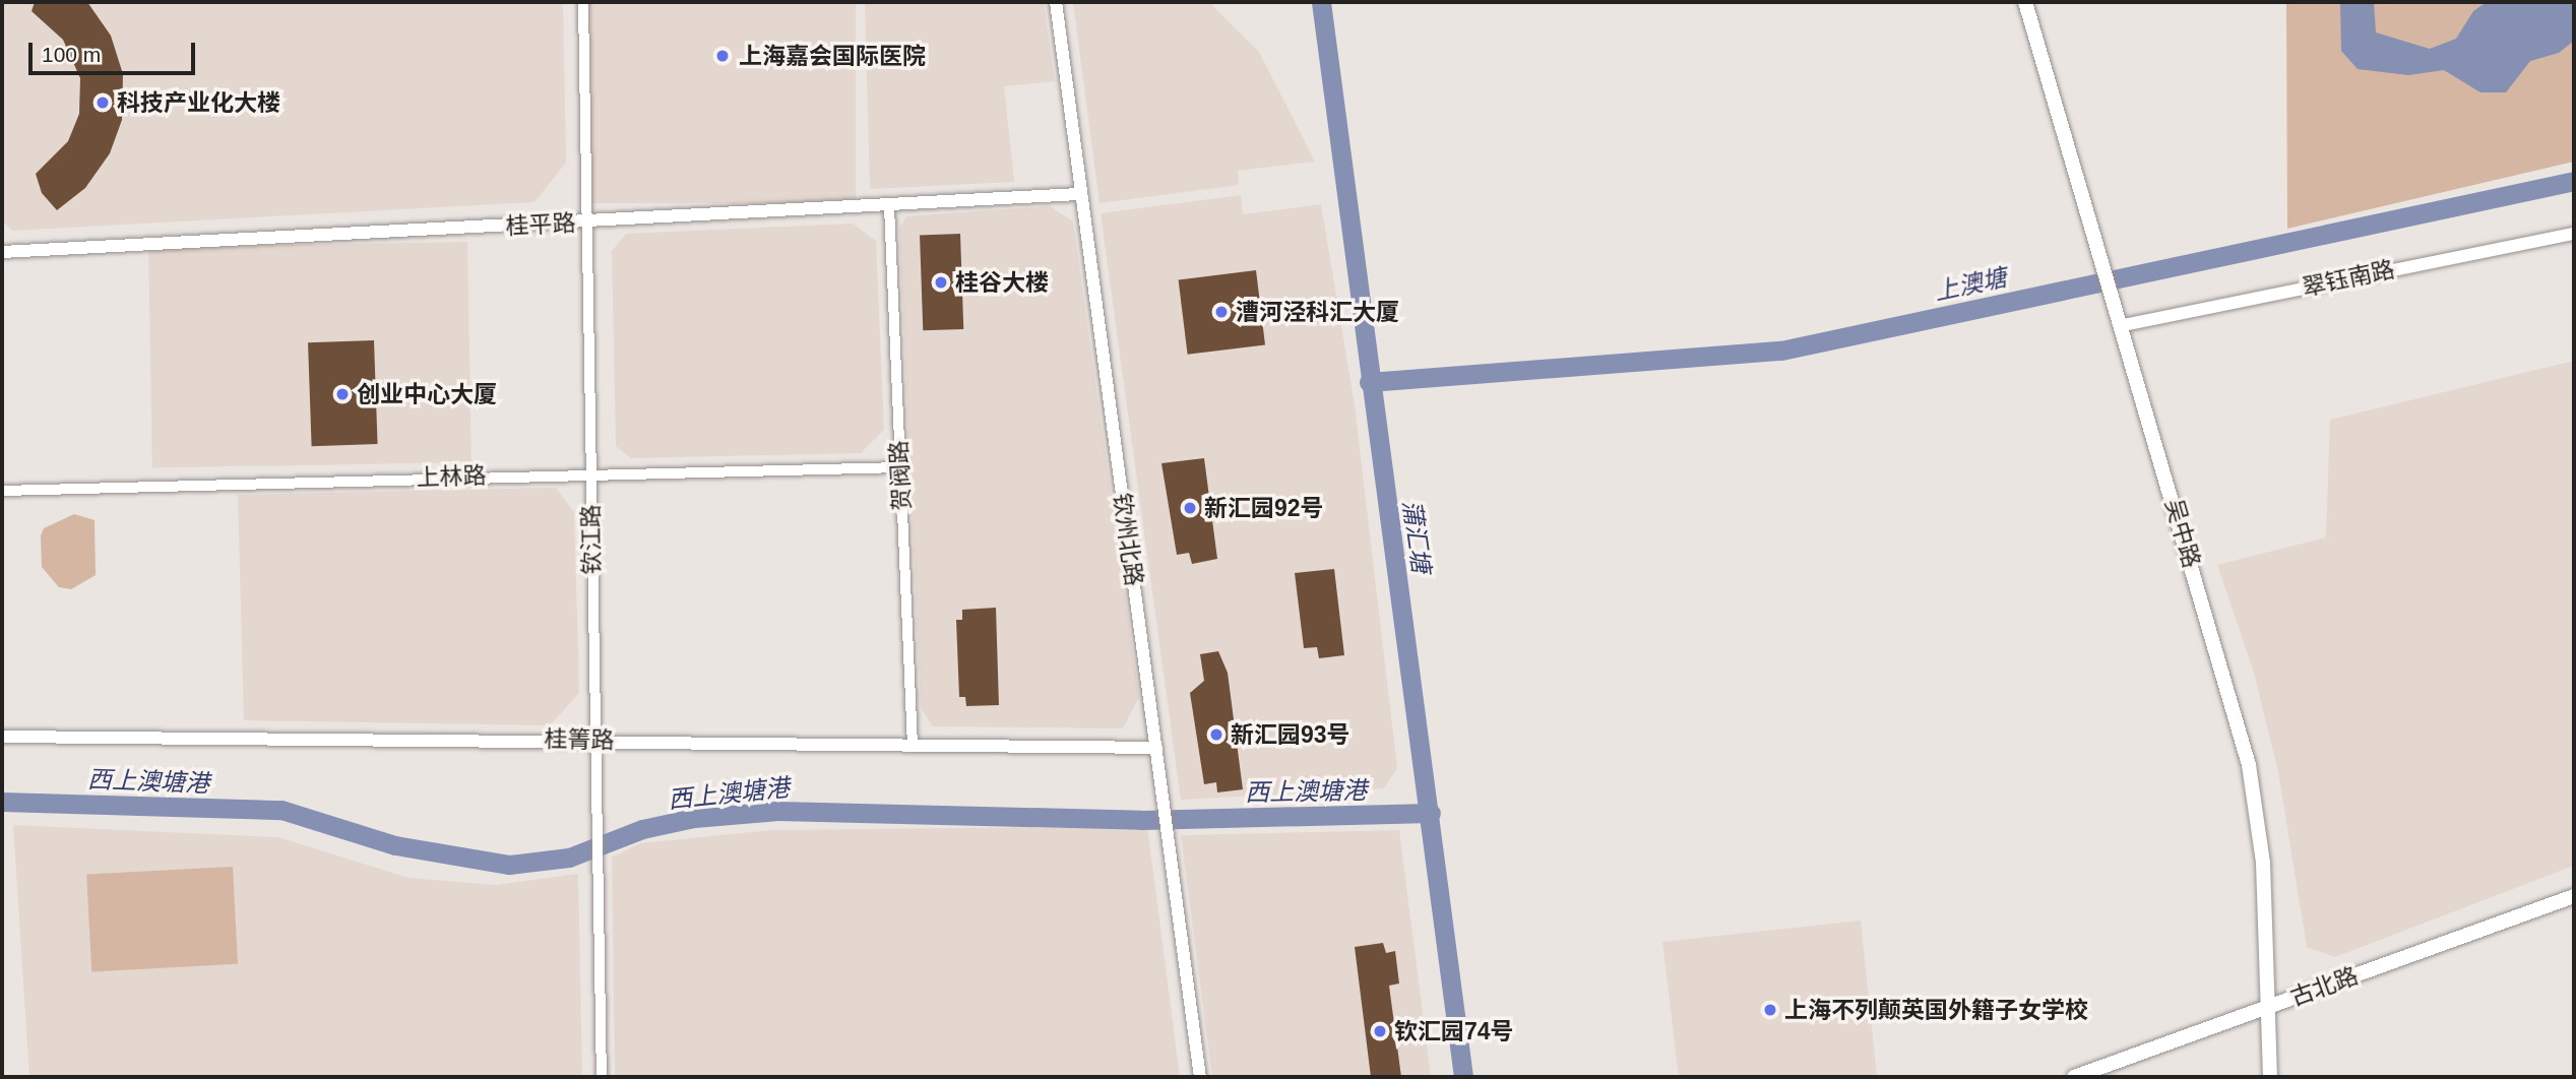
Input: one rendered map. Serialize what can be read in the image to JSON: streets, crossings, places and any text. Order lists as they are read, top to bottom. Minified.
{"streets":{"main road":["吴中路","古北路"],"street":["桂平路","翠钰南路","贺阀路","上林路","钦江路","钦州北路","桂箐路"]},"crossings":[["桂平路","贺阀路"],["桂平路","钦江路"],["桂平路","钦州北路"],["翠钰南路","吴中路"],["贺阀路","上林路"],["贺阀路","桂箐路"],["上林路","钦江路"],["吴中路","古北路"],["钦江路","桂箐路"],["钦州北路","桂箐路"]],"water":["上澳塘","蒲汇塘","西上澳塘港"],"places":["上海嘉会国际医院","科技产业化大楼","桂谷大楼","漕河泾科汇大厦","创业中心大厦","新汇园92号","新汇园93号","上海不列颠英国外籍子女学校","钦汇园74号"],"scale_bar":"100 m"}
